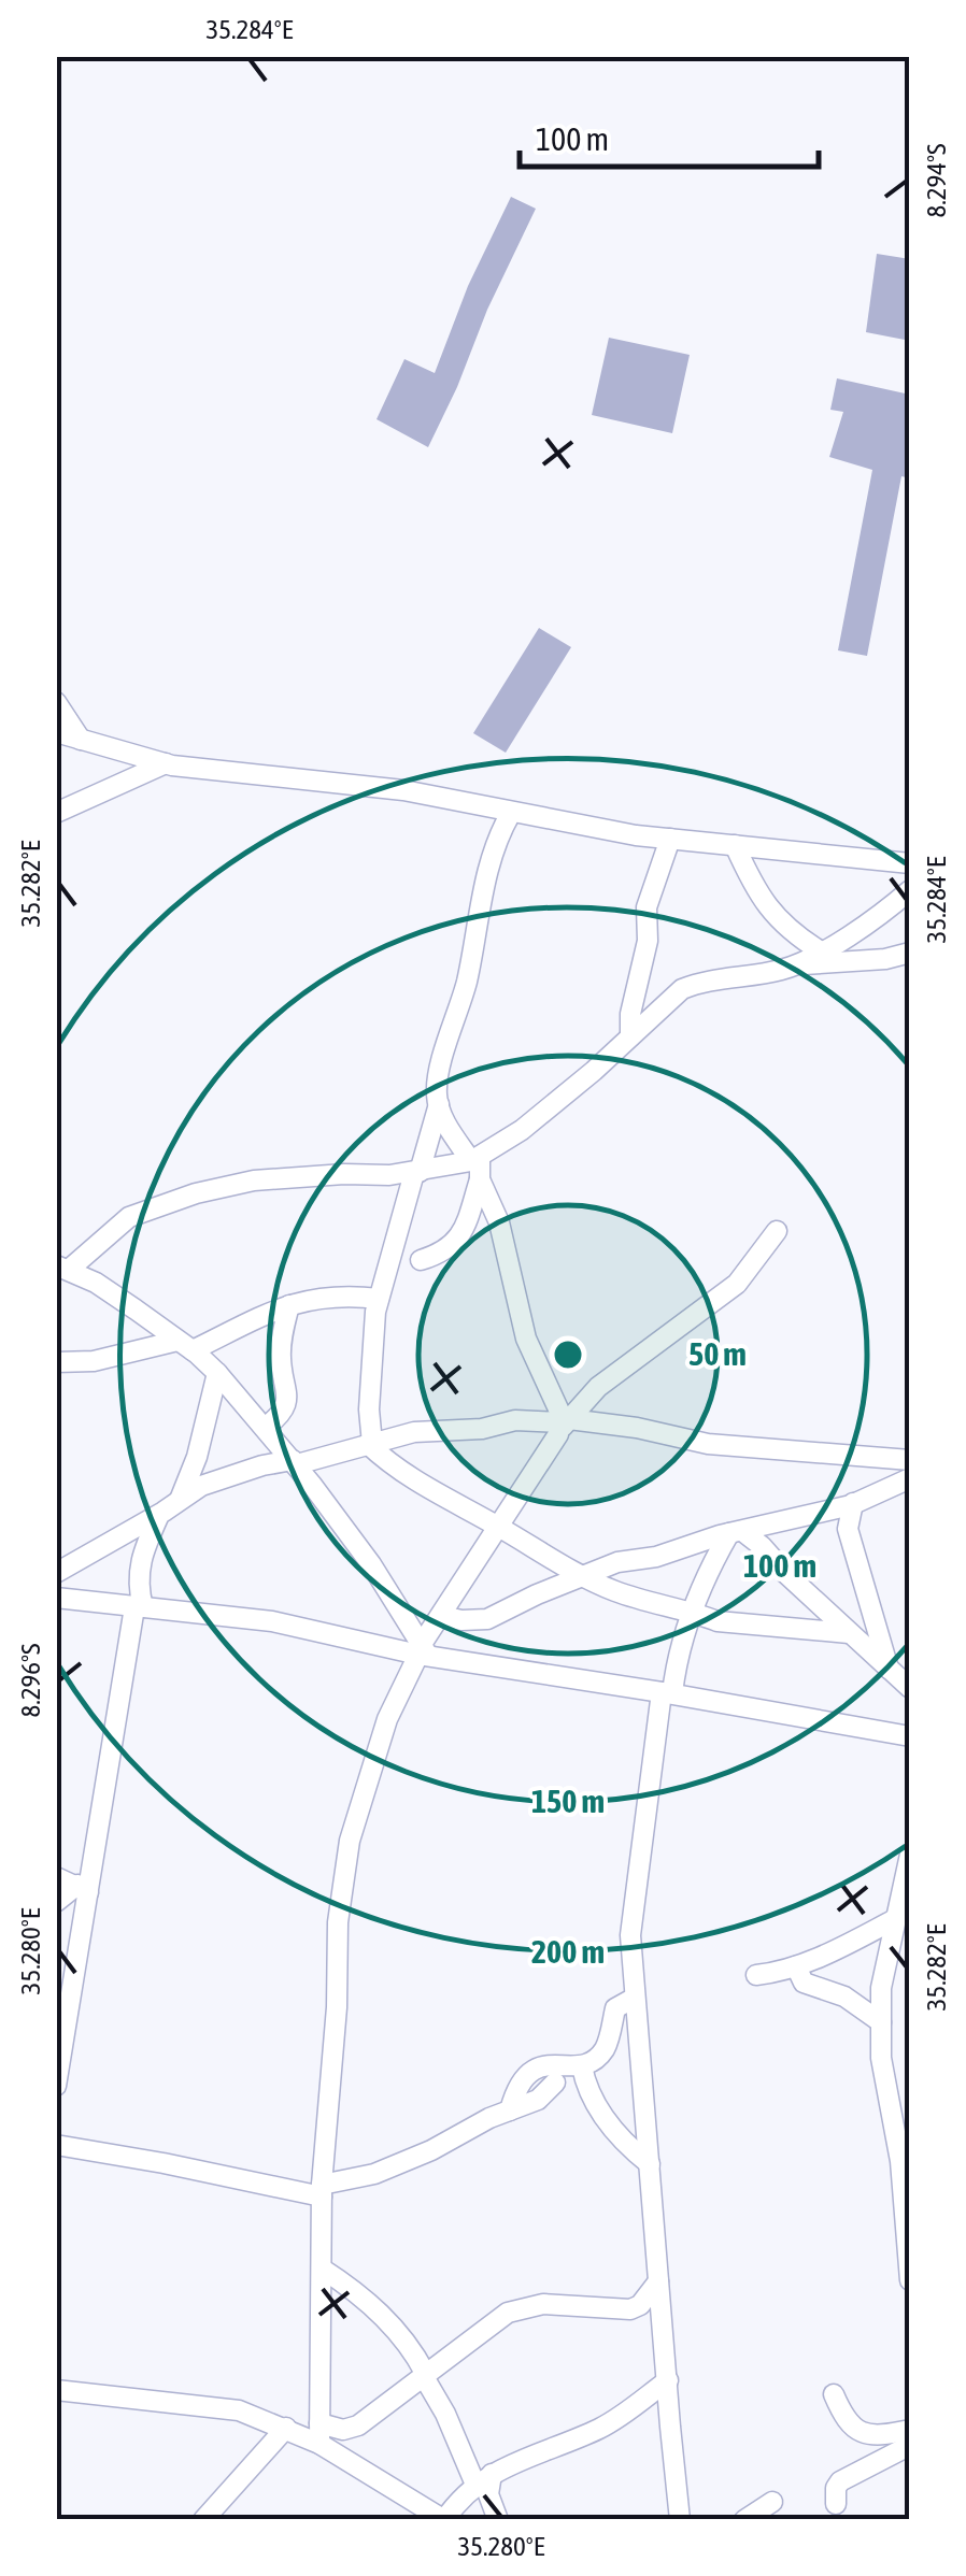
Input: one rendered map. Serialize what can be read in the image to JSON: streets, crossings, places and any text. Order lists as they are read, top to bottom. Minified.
{"scale_bar":"100 m","coordinates":["35.284°E","8.294°S","35.282°E","8.296°S","35.280°E"],"rings":["50 m","100 m","150 m","200 m"]}
